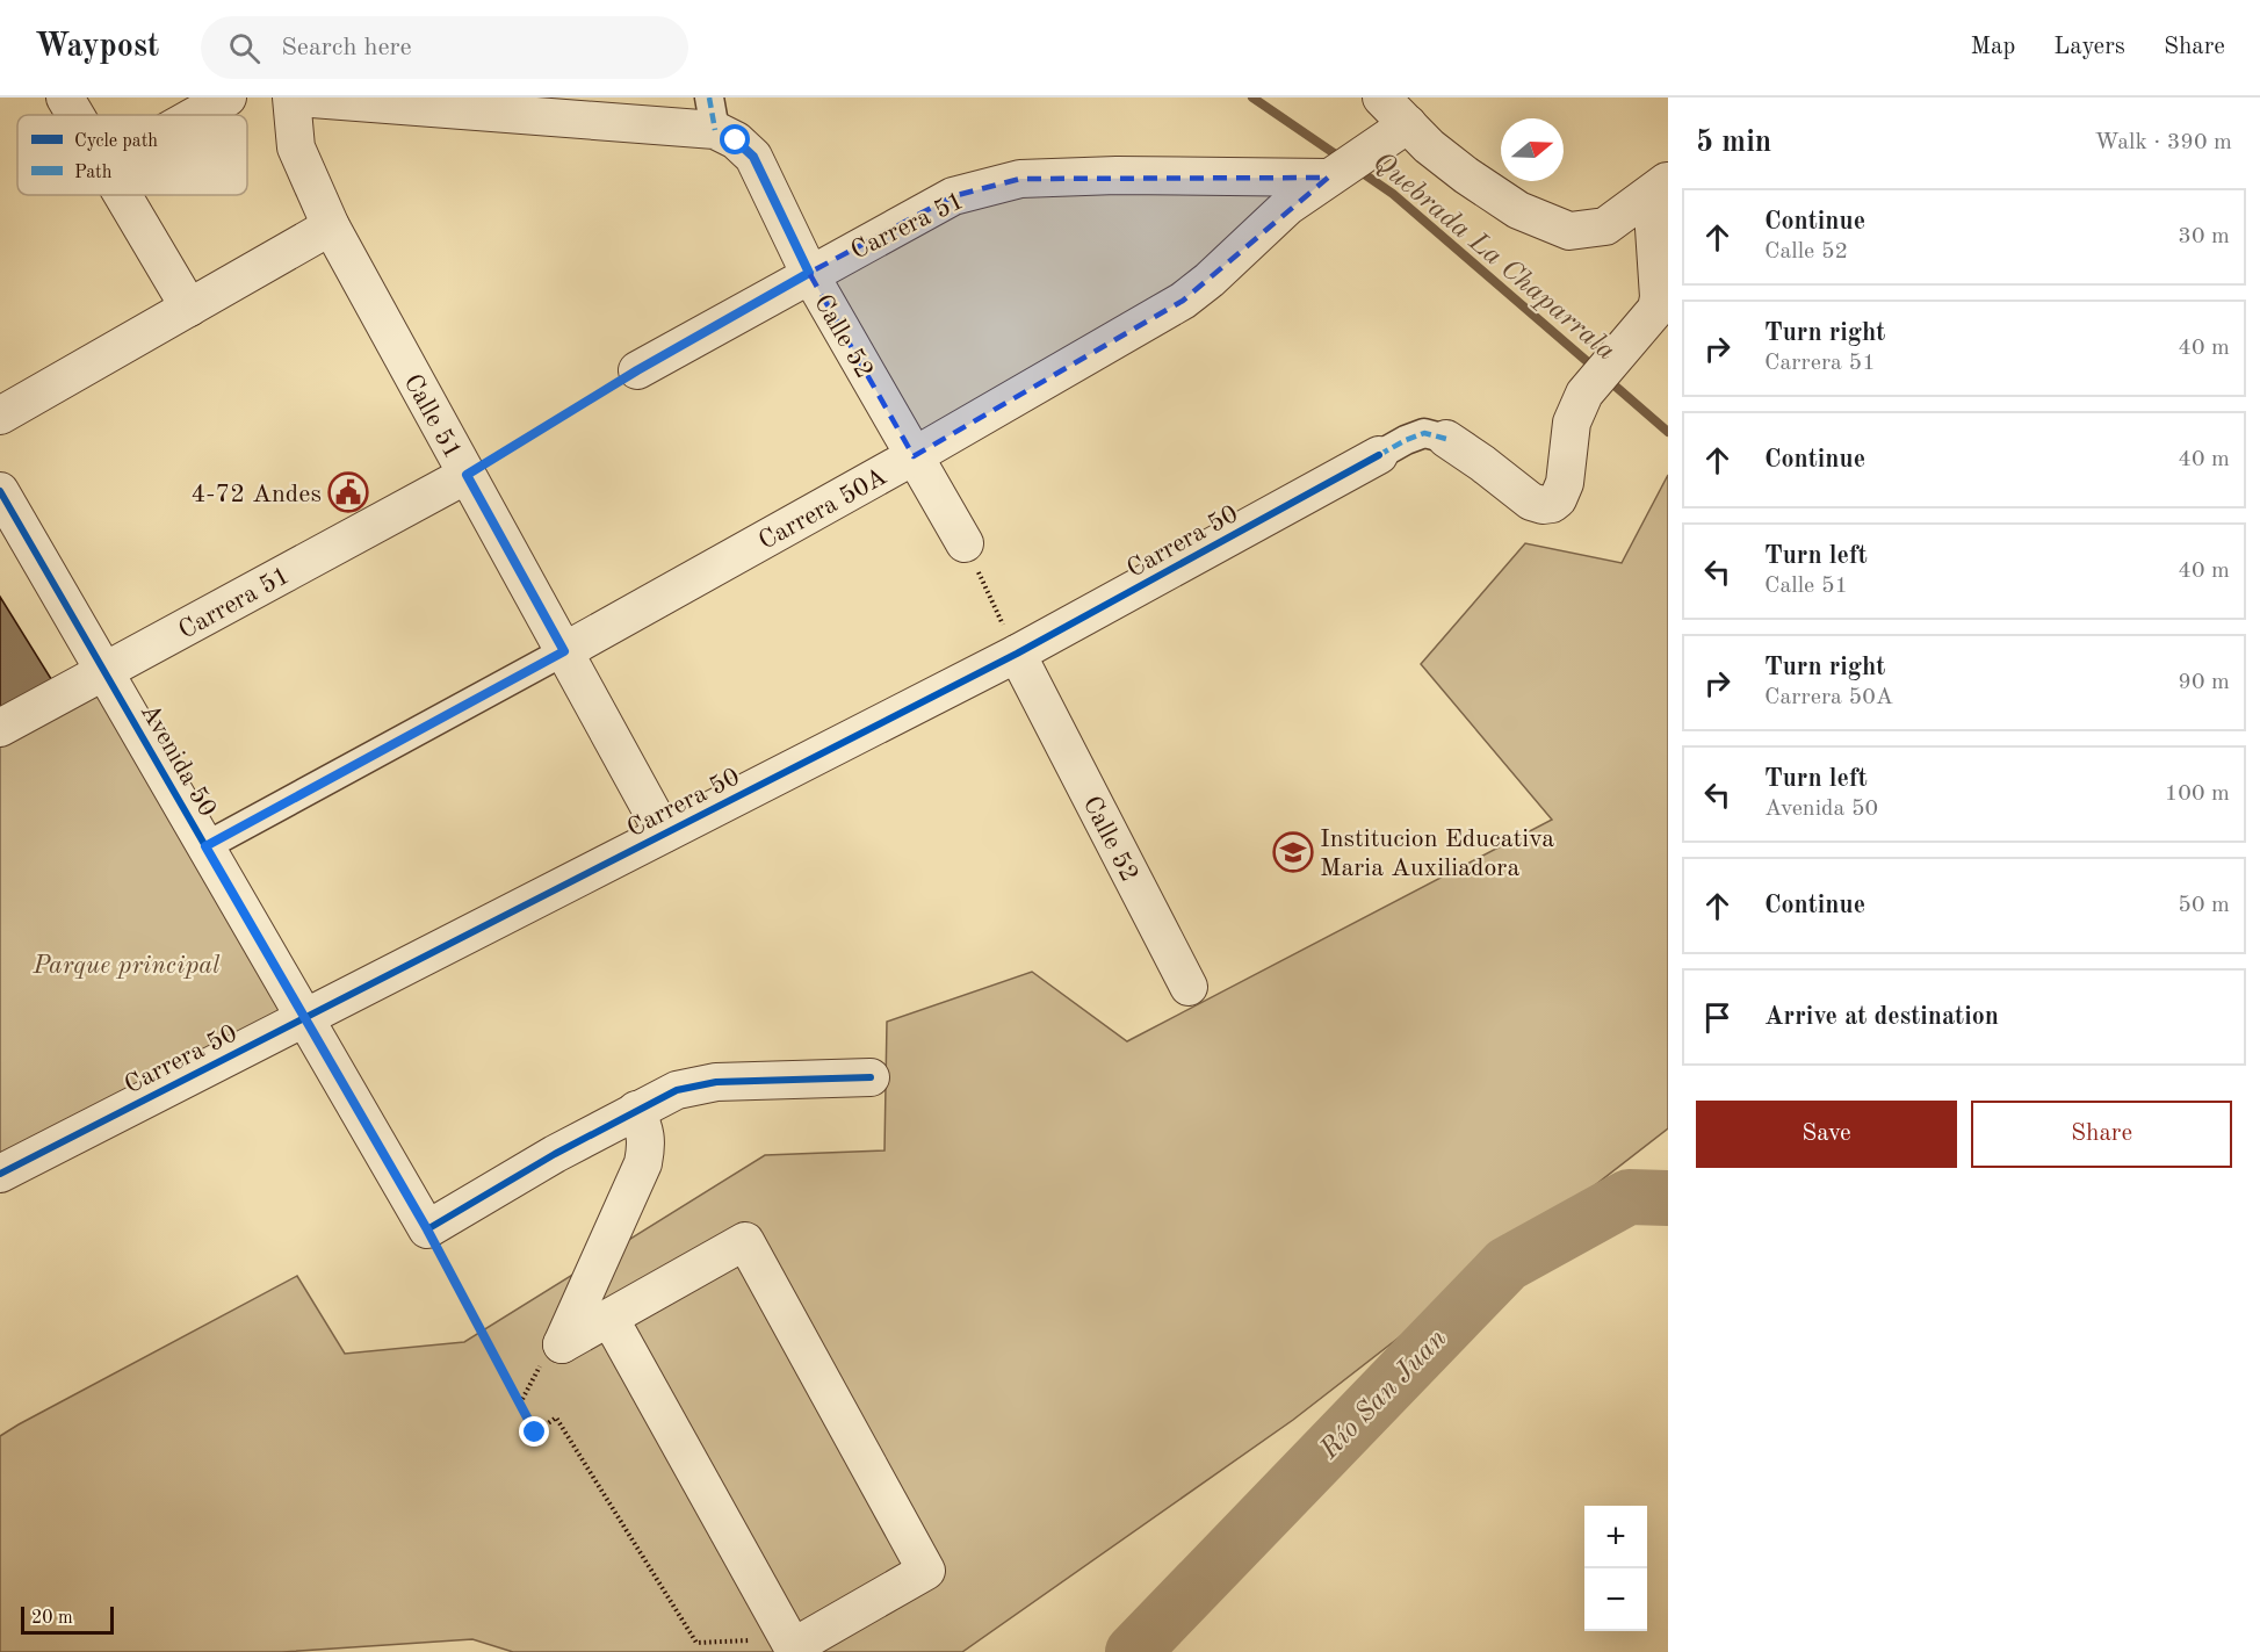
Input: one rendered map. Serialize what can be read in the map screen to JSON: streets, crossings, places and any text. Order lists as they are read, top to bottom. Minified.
{"streets":{"street":["Carrera 51","Calle 52","Calle 51","Carrera 50A","Carrera 50","Avenida 50"]},"crossings":[["Carrera 51","Calle 52"],["Carrera 51","Calle 51"],["Carrera 51","Carrera 50A"],["Carrera 51","Avenida 50"],["Calle 52","Carrera 50A"],["Calle 52","Carrera 50"],["Calle 51","Carrera 50A"],["Calle 51","Carrera 50"],["Carrera 50A","Avenida 50"],["Carrera 50","Avenida 50"]],"water":["Quebrada La Chaparrala","Río San Juan"],"parks":["Parque principal"],"places":{"public building":["4-72 Andes"],"school or university":["Institucion Educativa Maria Auxiliadora"]},"legend":["Cycle path","Path"],"scale_bar":"20 m","north":"right","page":{"header":"Waypost","search":"Search here","nav":["Map","Layers","Share"],"heading":["5 min","Walk · 390 m"],"list":[["Continue","Calle 52","30 m"],["Turn right","Carrera 51","40 m"],["Continue","40 m"],["Turn left","Calle 51","40 m"],["Turn right","Carrera 50A","90 m"],["Turn left","Avenida 50","100 m"],["Continue","50 m"],"Arrive at destination"],"buttons":["Save","Share"],"map_buttons":["+","−"],"scale":"20 m"}}
